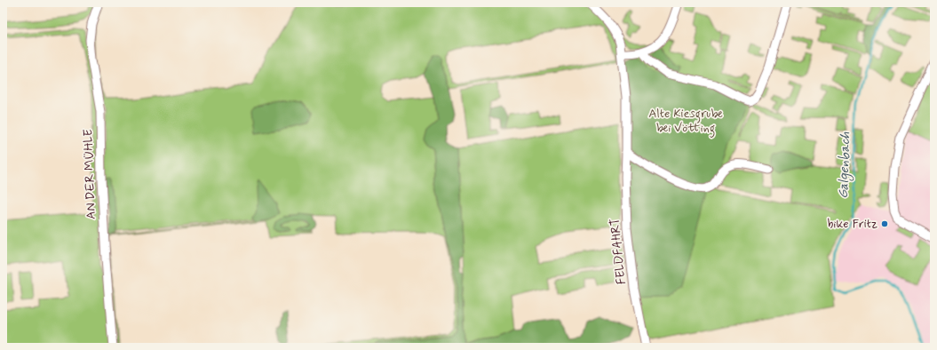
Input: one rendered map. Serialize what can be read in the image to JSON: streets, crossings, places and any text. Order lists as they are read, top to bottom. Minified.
{"streets":{"street":["AN DER MÜHLE","FELDFAHRT"]},"water":["Galgenbach"],"parks":["Alte Kiesgrube bei Vötting"],"places":["bike Fritz"]}
